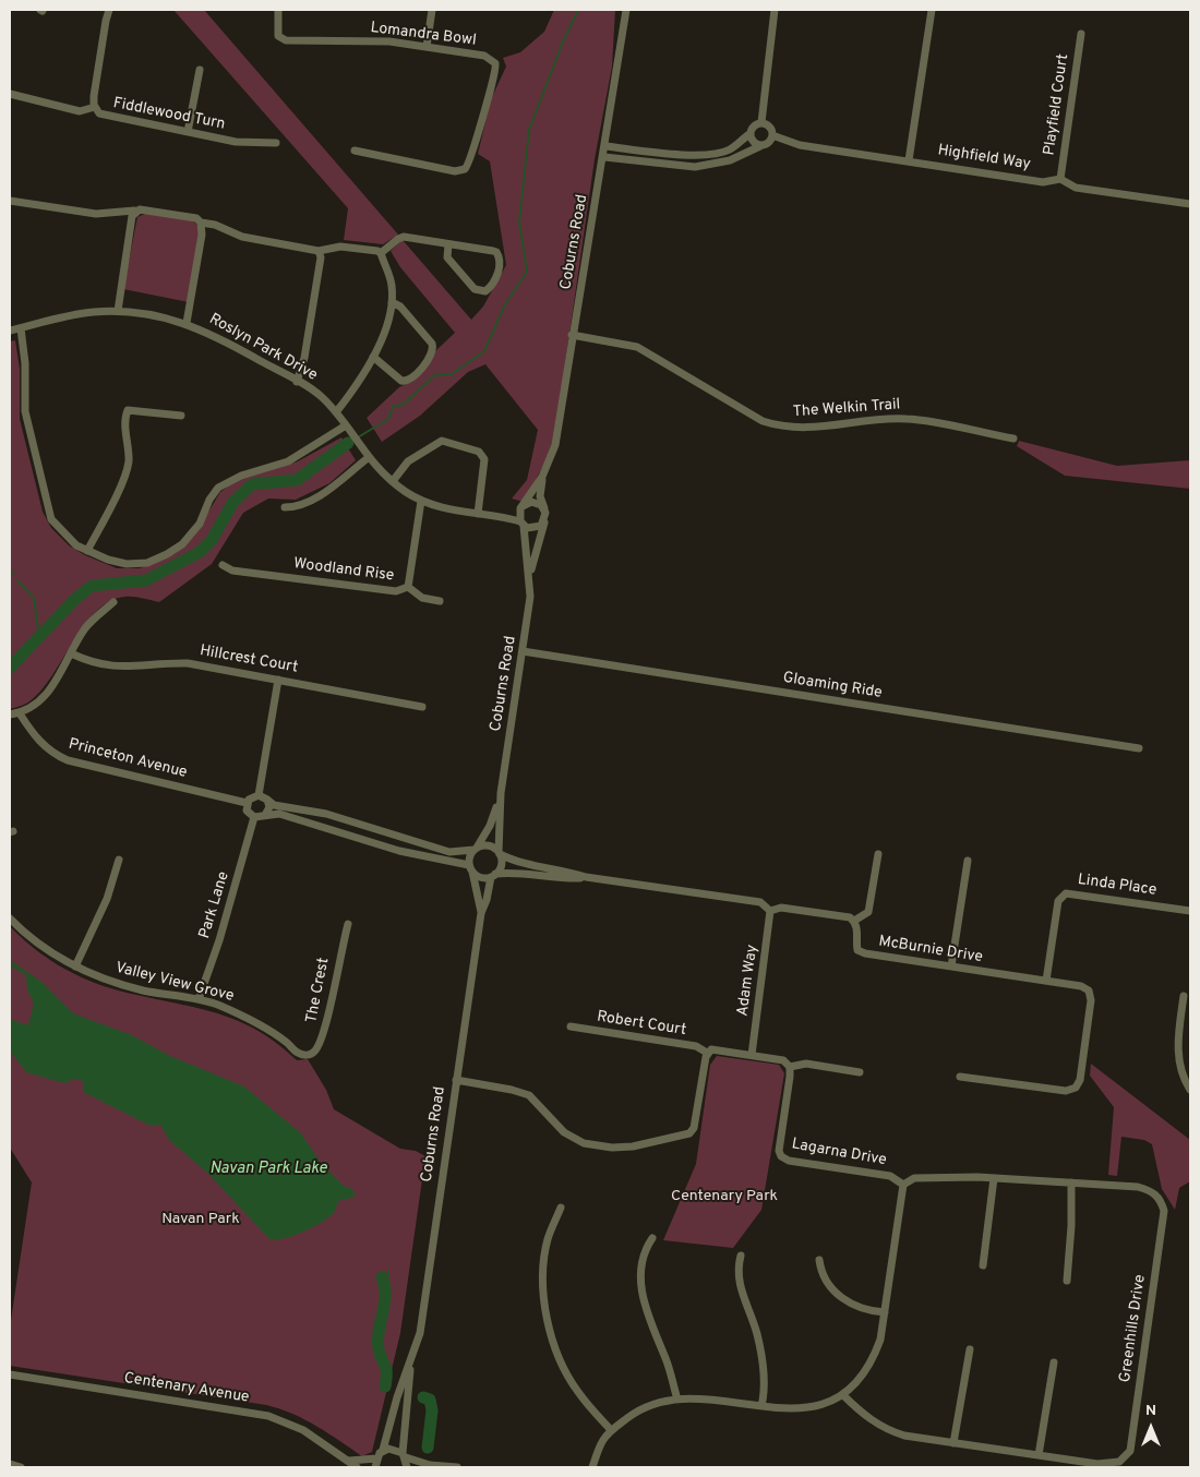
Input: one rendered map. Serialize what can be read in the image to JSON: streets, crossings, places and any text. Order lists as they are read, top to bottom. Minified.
{"streets":{"street":["Lomandra Bowl","Playfield Court","Fiddlewood Turn","Highfield Way","Coburns Road","Roslyn Park Drive","The Welkin Trail","Woodland Rise","Hillcrest Court","Gloaming Ride","Princeton Avenue","Linda Place","Park Lane","McBurnie Drive","Adam Way","Valley View Grove","The Crest","Robert Court","Lagarna Drive","Greenhills Drive","Centenary Avenue"]},"crossings":[["Playfield Court","Highfield Way"],["Coburns Road","Roslyn Park Drive"],["Coburns Road","The Welkin Trail"],["Coburns Road","Gloaming Ride"],["Roslyn Park Drive","Woodland Rise"],["Princeton Avenue","Park Lane"],["Linda Place","McBurnie Drive"],["Park Lane","Valley View Grove"],["Valley View Grove","The Crest"],["Lagarna Drive","Greenhills Drive"]],"water":["Navan Park Lake"],"parks":["Centenary Park","Navan Park"],"north":"top"}
